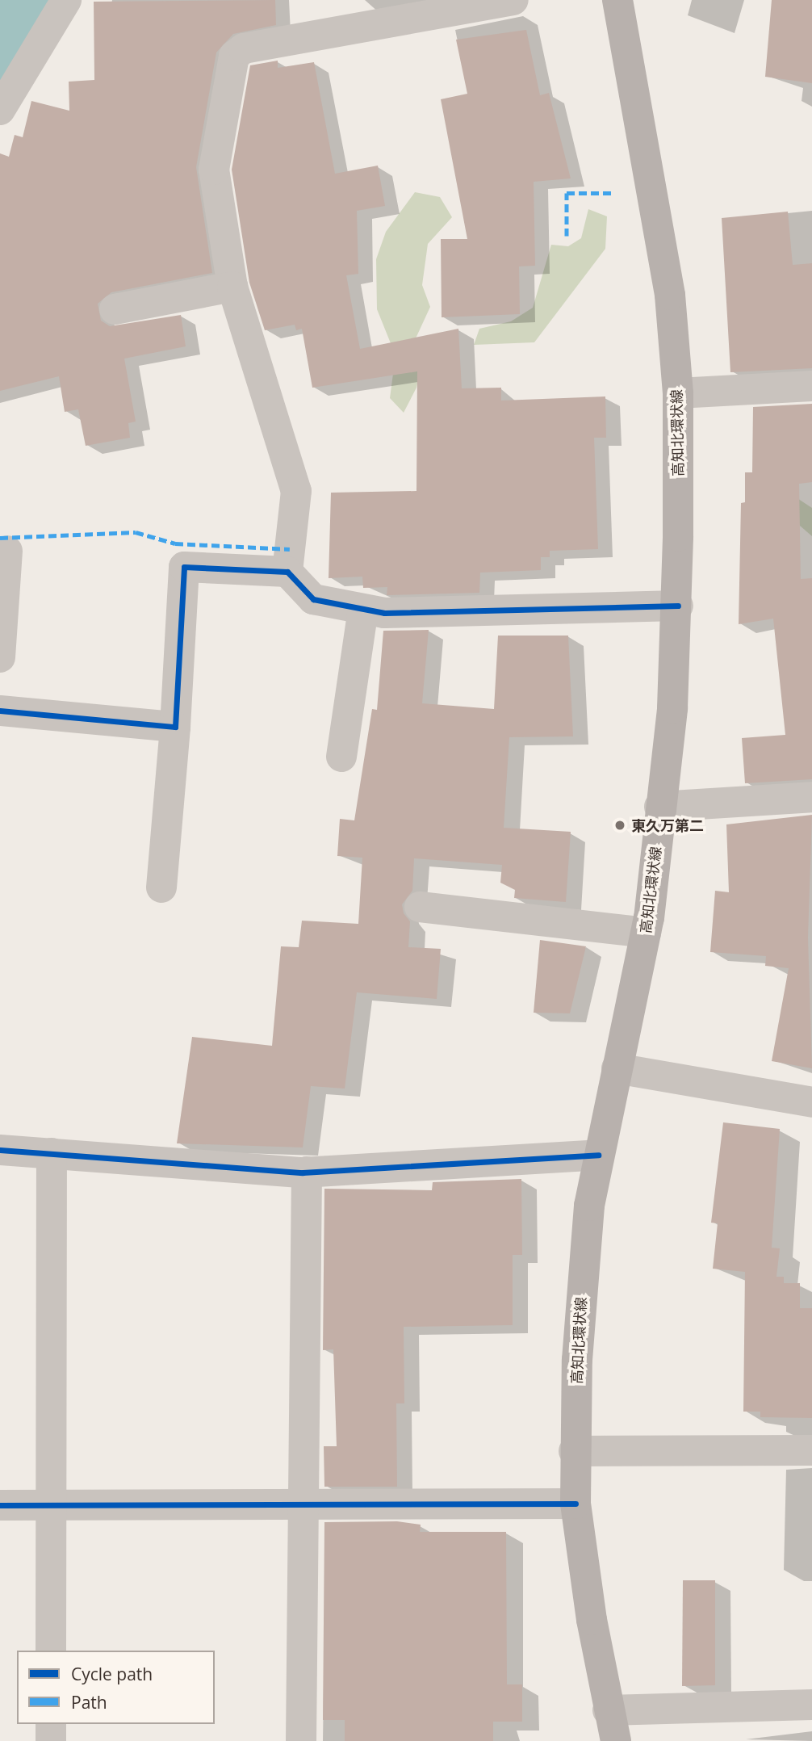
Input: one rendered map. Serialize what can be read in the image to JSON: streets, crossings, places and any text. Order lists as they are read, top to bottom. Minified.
{"streets":{"main road":["高知北環状線"]},"places":["東久万第二"],"legend":["Cycle path","Path"]}
